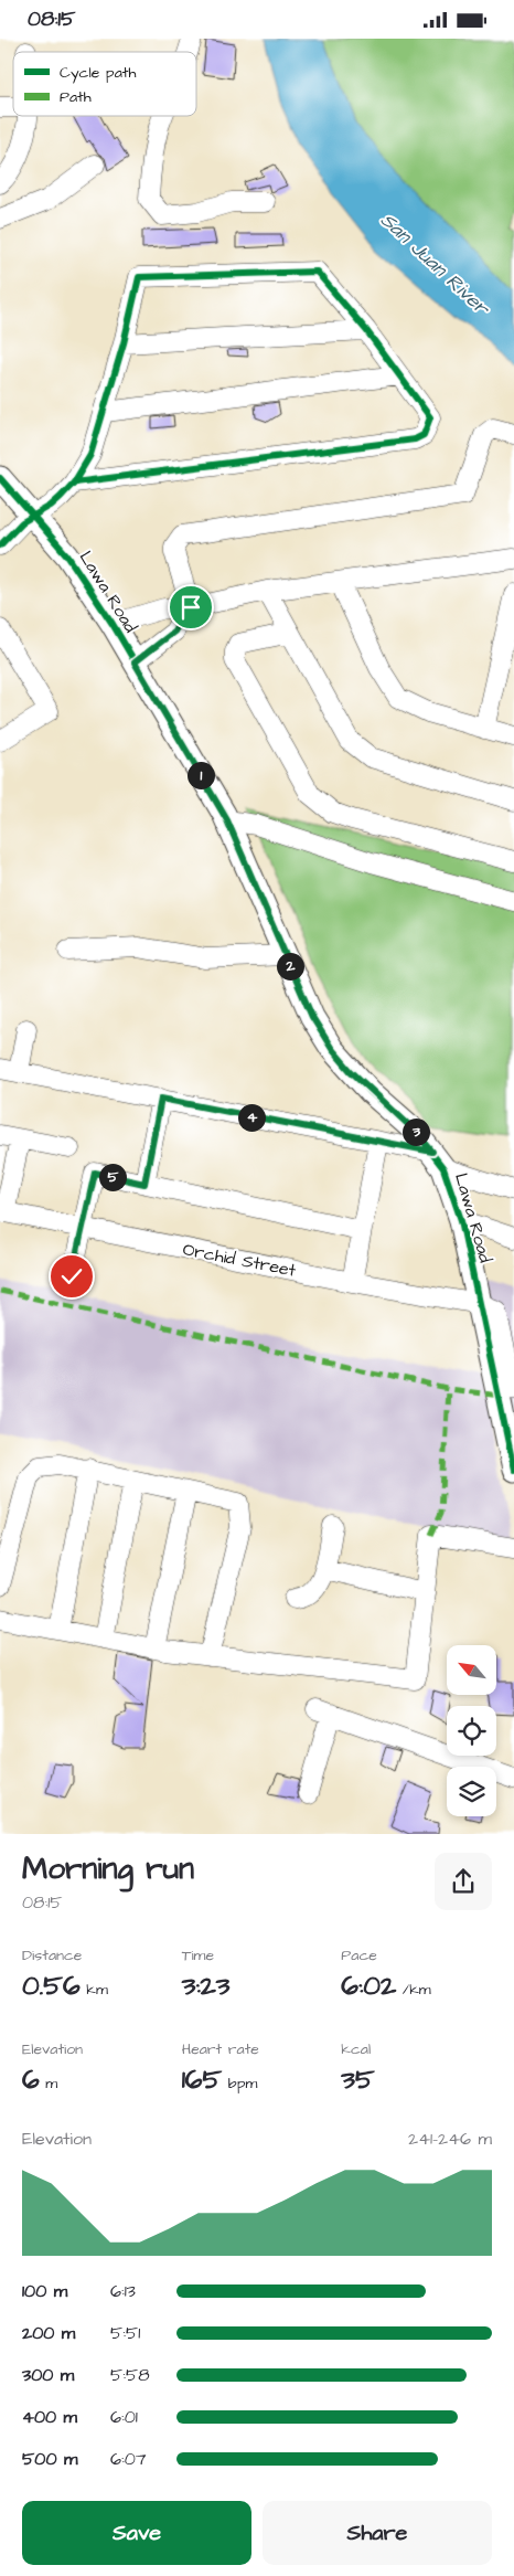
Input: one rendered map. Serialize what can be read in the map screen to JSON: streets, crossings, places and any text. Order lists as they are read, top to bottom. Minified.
{"streets":{"main road":["Lawa Road"],"street":["Orchid Street"]},"crossings":[["Lawa Road","Orchid Street"]],"water":["San Juan River"],"legend":["Cycle path","Path"],"north":"top left","page":{"status":"08:15","pins":["1","2","4","3","5"],"heading":["Morning run","08:15"],"stats":[["Distance","0.56 km"],["Time","3:23"],["Pace","6:02 /km"],["Elevation","6 m"],["Heart rate","165 bpm"],["kcal","35"]],"chart":["Elevation","241–246 m"],"list":[{"name":"100 m","note":"6:13"},{"name":"200 m","note":"5:51"},{"name":"300 m","note":"5:58"},{"name":"400 m","note":"6:01"},{"name":"500 m","note":"6:07"}],"buttons":["Save","Share"]}}
